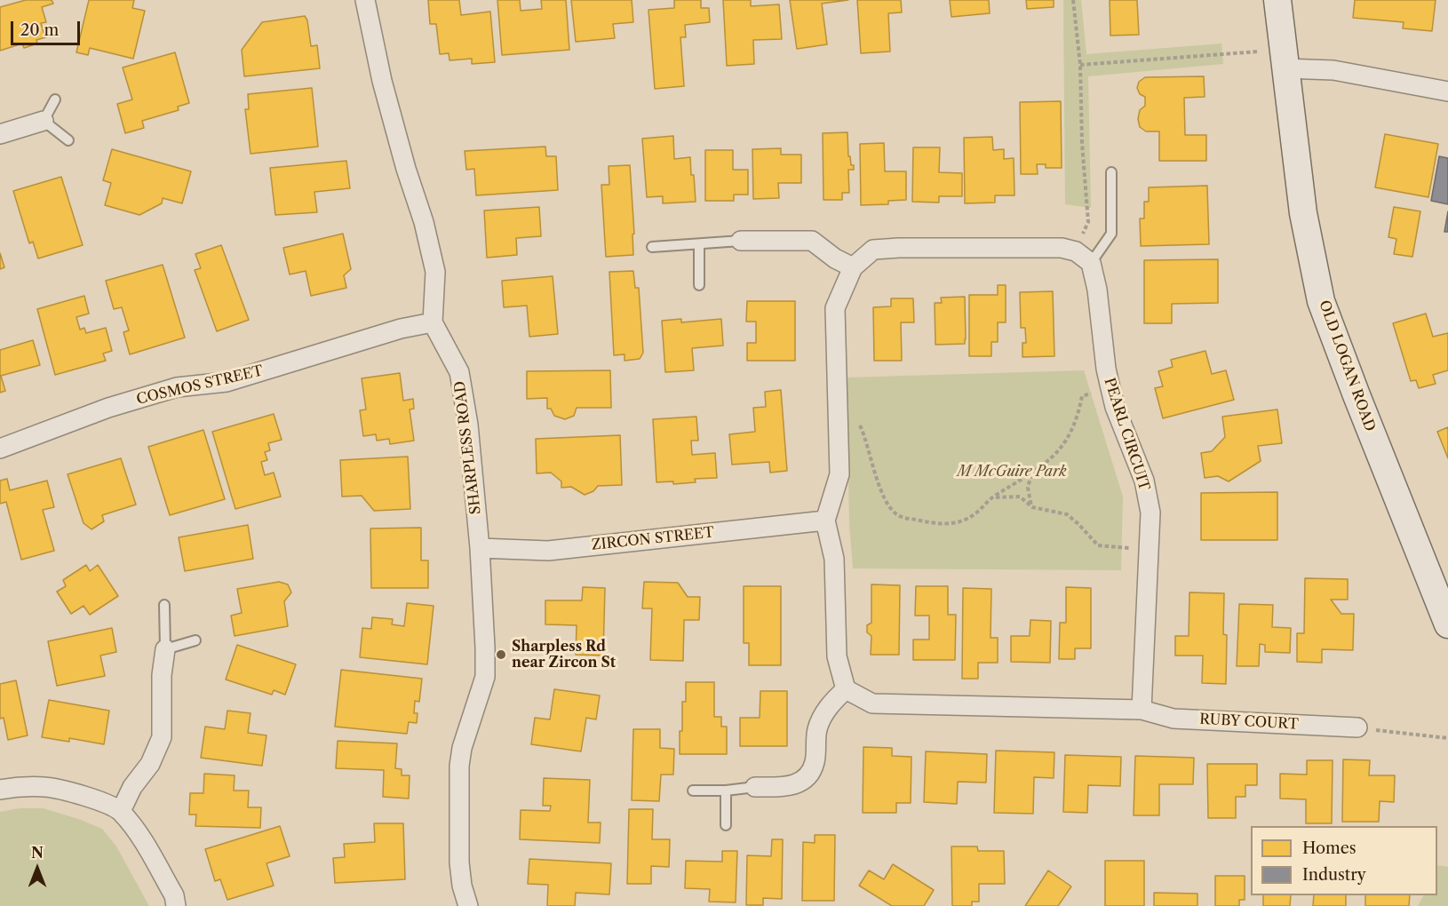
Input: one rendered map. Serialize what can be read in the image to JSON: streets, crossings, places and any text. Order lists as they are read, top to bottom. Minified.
{"streets":{"main road":["OLD LOGAN ROAD"],"street":["COSMOS STREET","PEARL CIRCUIT","SHARPLESS ROAD","ZIRCON STREET","RUBY COURT"]},"crossings":[["COSMOS STREET","SHARPLESS ROAD"],["PEARL CIRCUIT","RUBY COURT"],["SHARPLESS ROAD","ZIRCON STREET"]],"parks":["M McGuire Park"],"places":["Sharpless Rd near Zircon St"],"legend":["Homes","Industry"],"scale_bar":"20 m","north":"top"}
